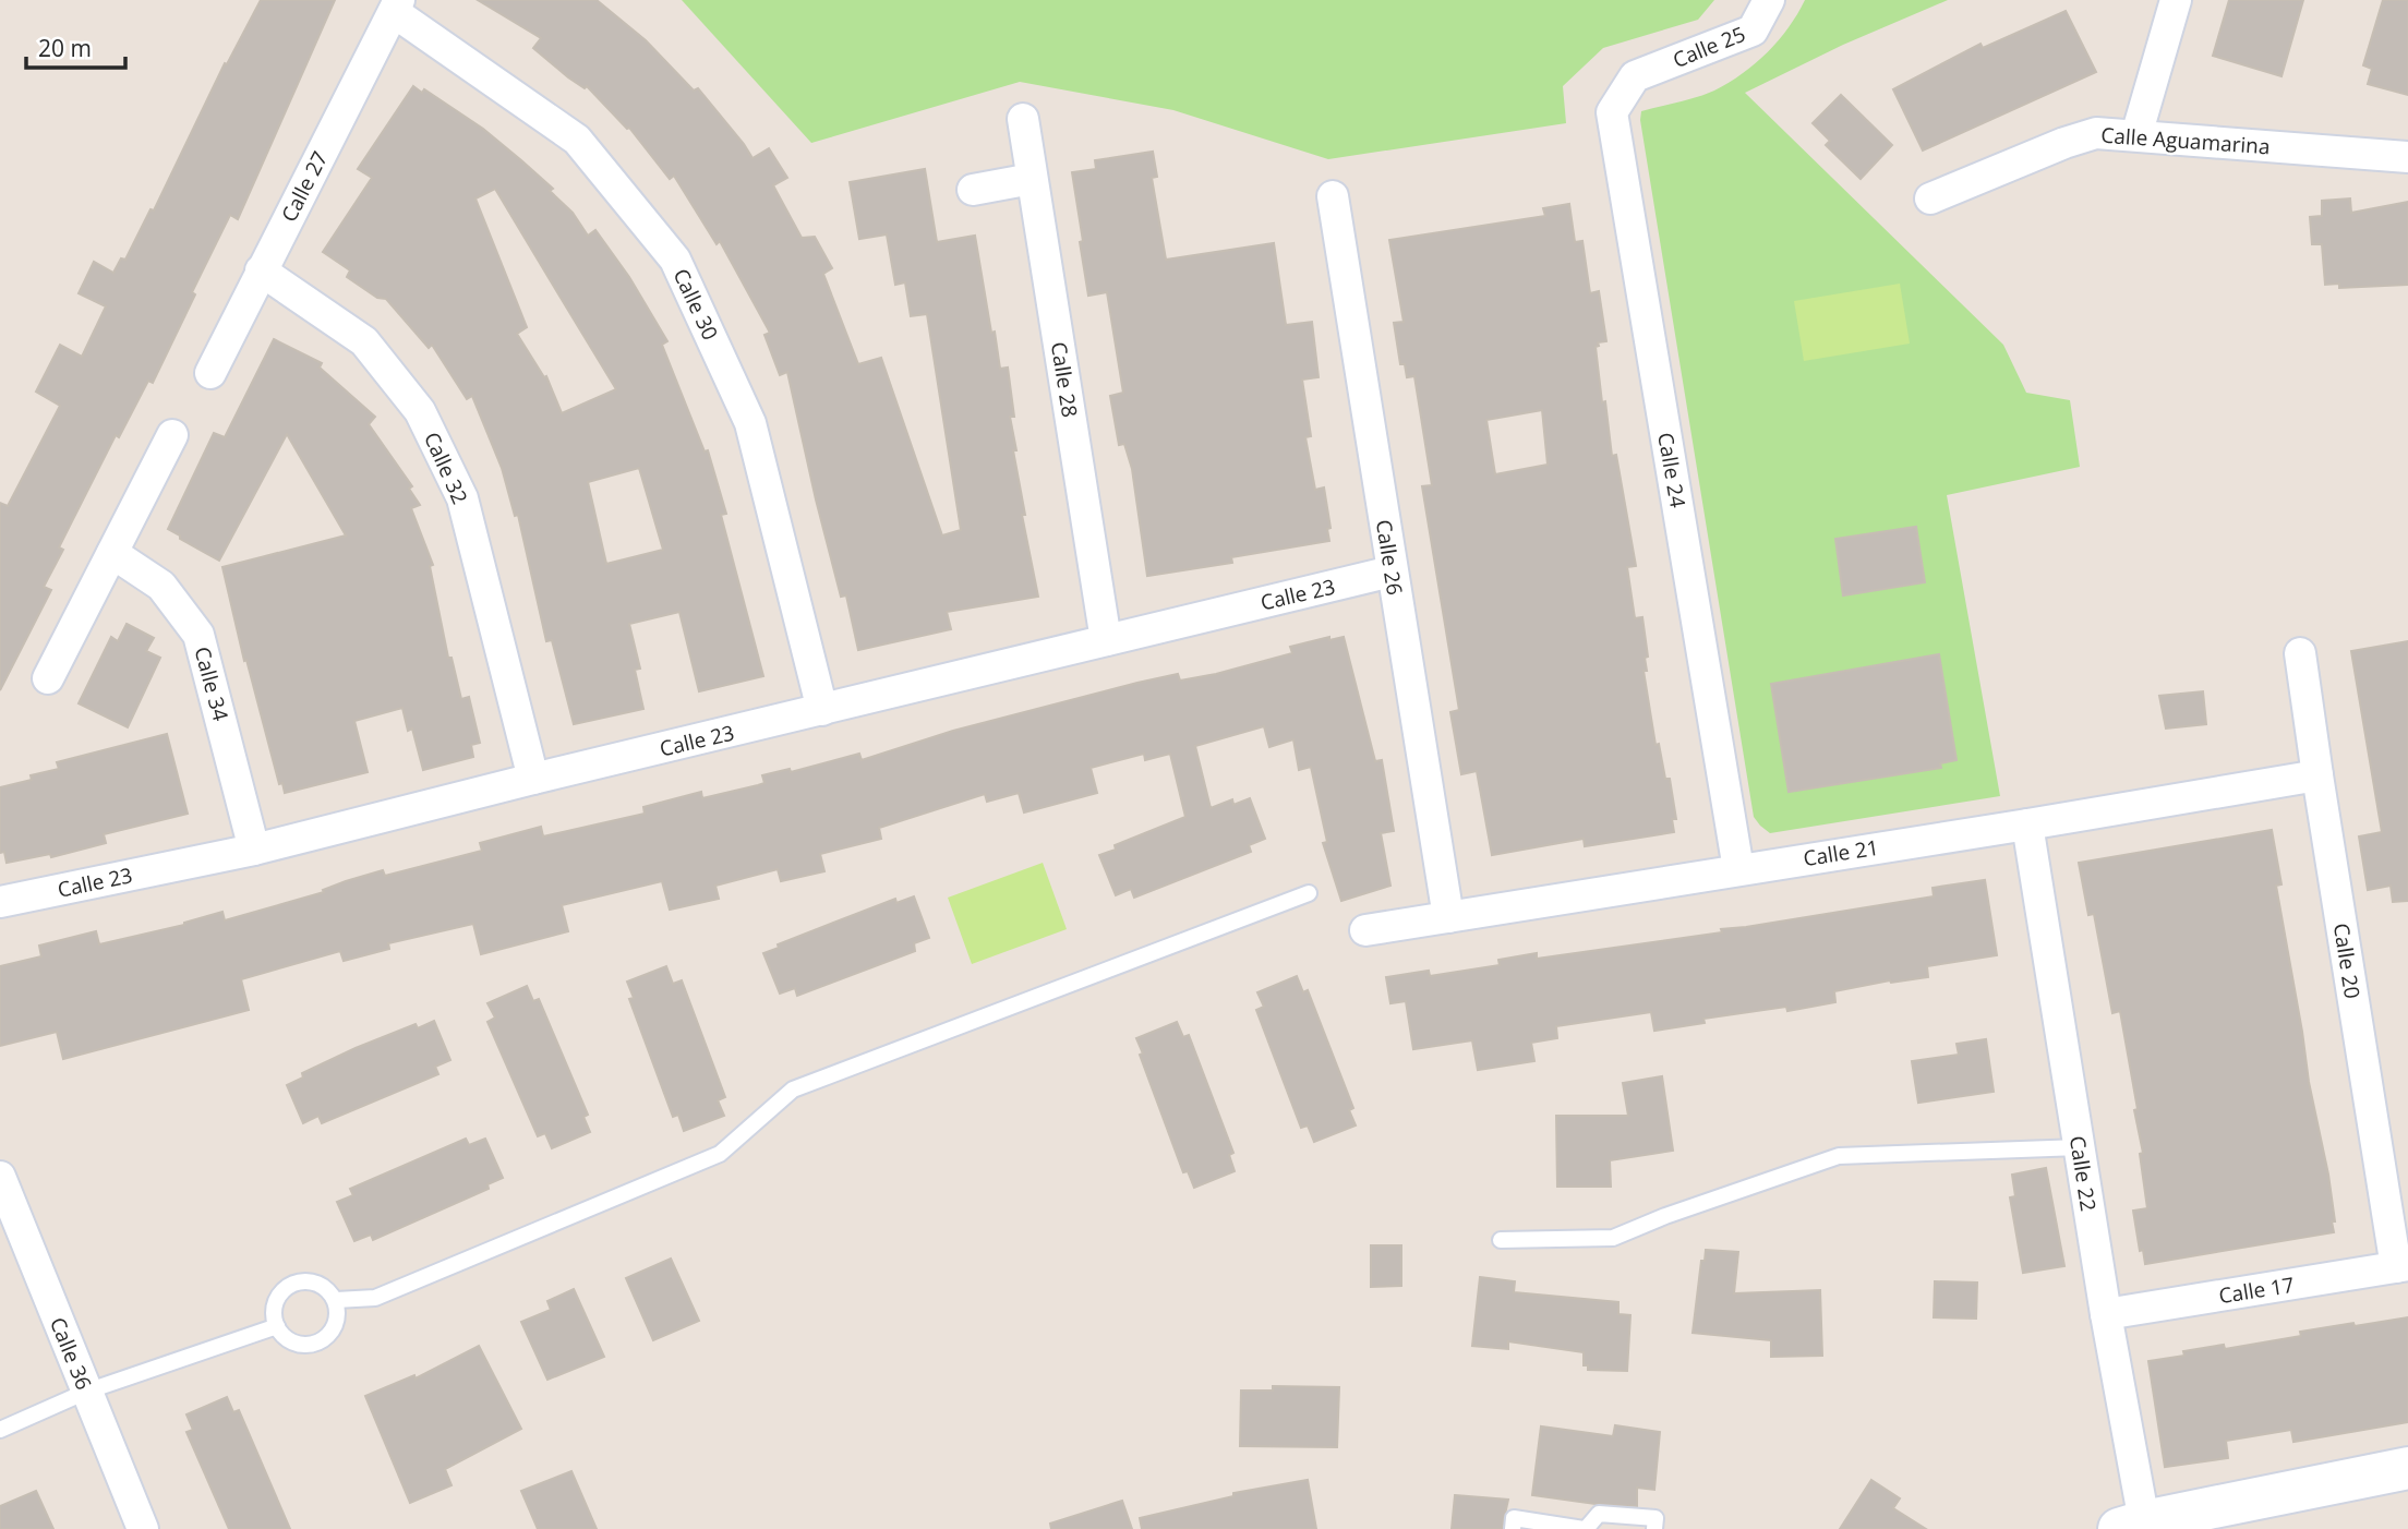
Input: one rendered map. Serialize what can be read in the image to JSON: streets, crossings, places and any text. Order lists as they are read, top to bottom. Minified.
{"streets":{"street":["Calle 25","Calle Aguamarina","Calle 27","Calle 30","Calle 28","Calle 32","Calle 24","Calle 26","Calle 23","Calle 34","Calle 21","Calle 20","Calle 22","Calle 17","Calle 36"]},"crossings":[["Calle 25","Calle 24"],["Calle 27","Calle 30"],["Calle 27","Calle 32"],["Calle 30","Calle 23"],["Calle 28","Calle 23"],["Calle 32","Calle 23"],["Calle 24","Calle 21"],["Calle 26","Calle 23"],["Calle 26","Calle 21"],["Calle 23","Calle 34"],["Calle 21","Calle 20"],["Calle 21","Calle 22"],["Calle 20","Calle 17"],["Calle 22","Calle 17"]],"scale_bar":"20 m"}
